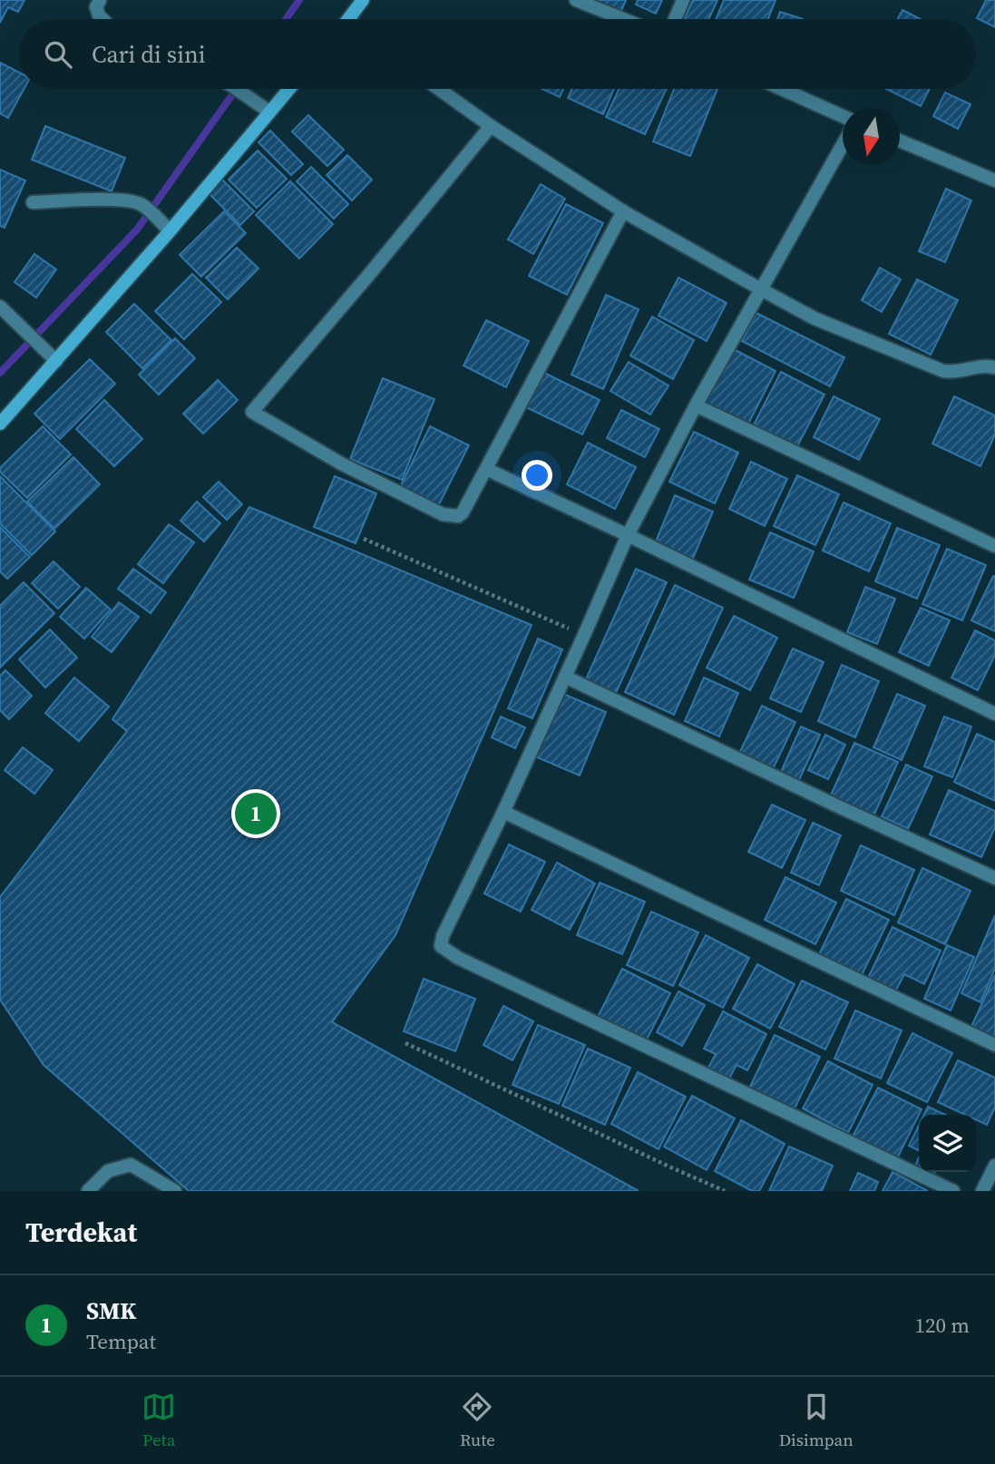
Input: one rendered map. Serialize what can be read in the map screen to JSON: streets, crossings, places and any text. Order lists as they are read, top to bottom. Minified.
{"north":"bottom","page":{"search":"Cari di sini","pins":"1","heading":"Terdekat","list":[{"mark":"1","name":"SMK","note":"Tempat","value":"120 m"}],"nav":["Peta","Rute","Disimpan"]}}
